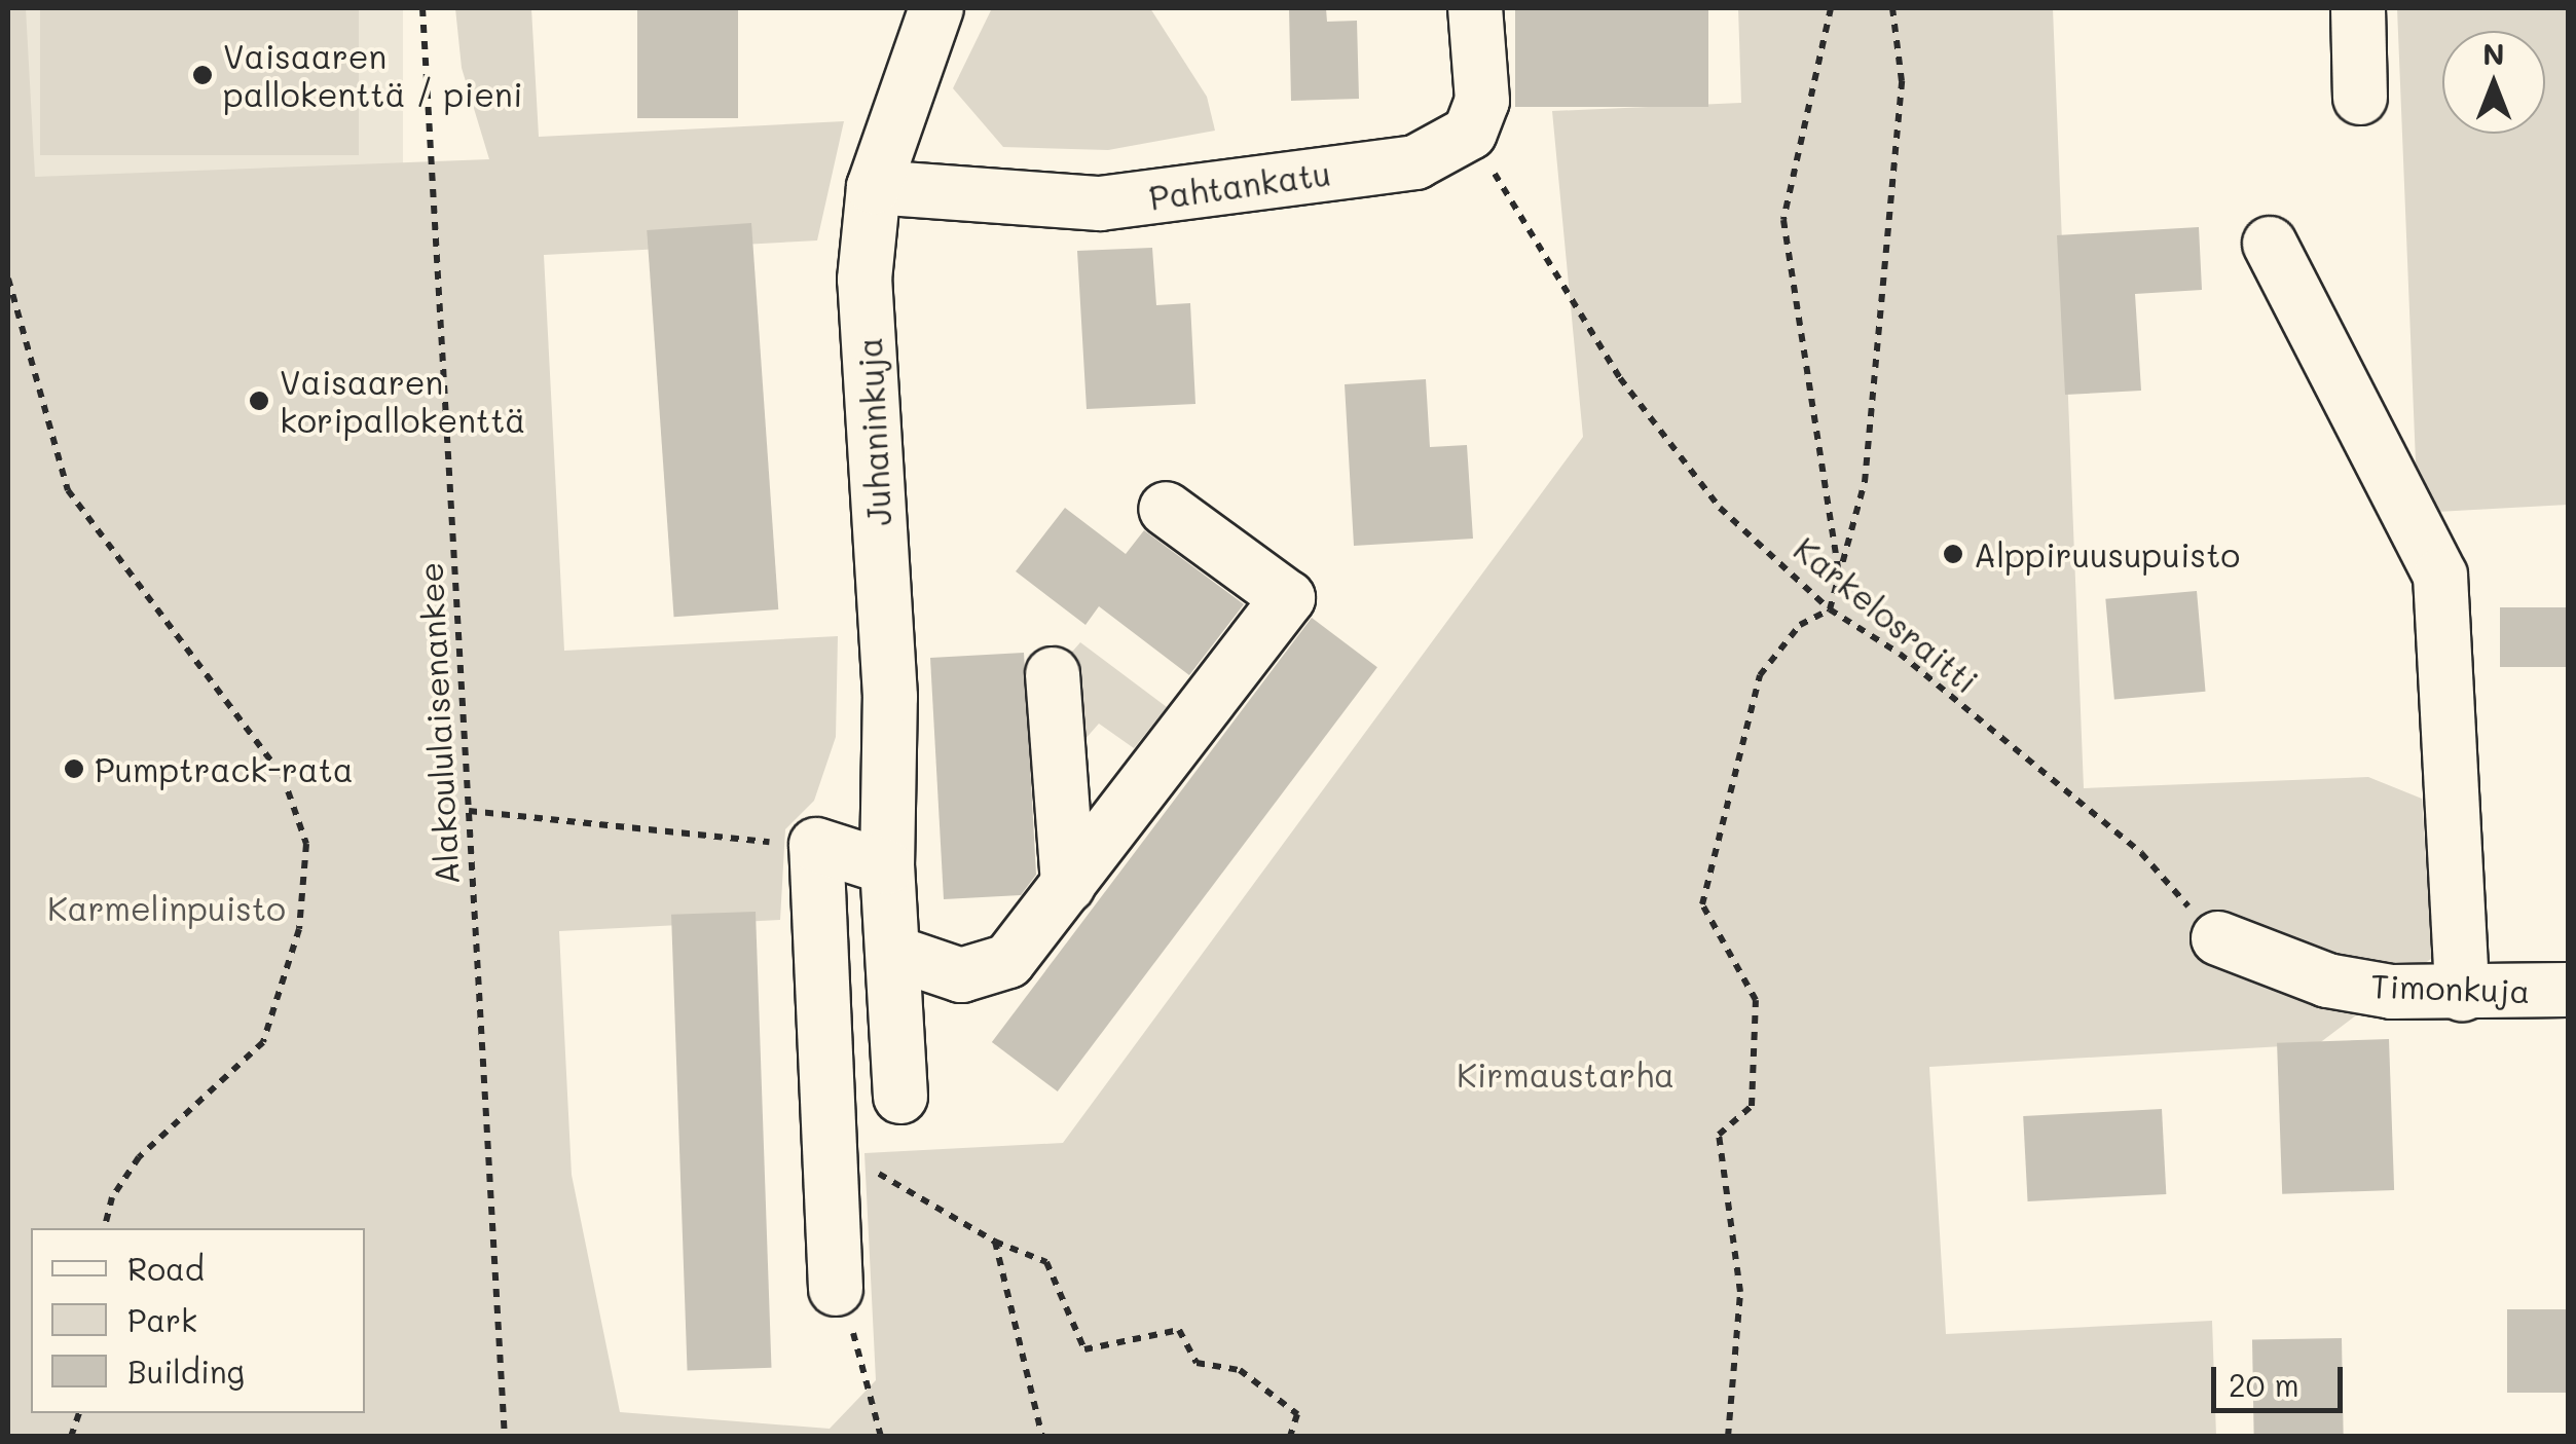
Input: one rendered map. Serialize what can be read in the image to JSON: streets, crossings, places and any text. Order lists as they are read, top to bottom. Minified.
{"streets":{"street":["Pahtankatu","Juhaninkuja","Timonkuja"],"path":["Karkelosraitti","Alakoululaisenankee"]},"crossings":[["Pahtankatu","Juhaninkuja"],["Pahtankatu","Karkelosraitti"],["Karkelosraitti","Timonkuja"]],"parks":["Karmelinpuisto","Kirmaustarha"],"places":["Vaisaaren pallokenttä / pieni","Vaisaaren koripallokenttä","Alppiruusupuisto","Pumptrack-rata"],"legend":["Road","Park","Building"],"scale_bar":"20 m","north":"top"}
